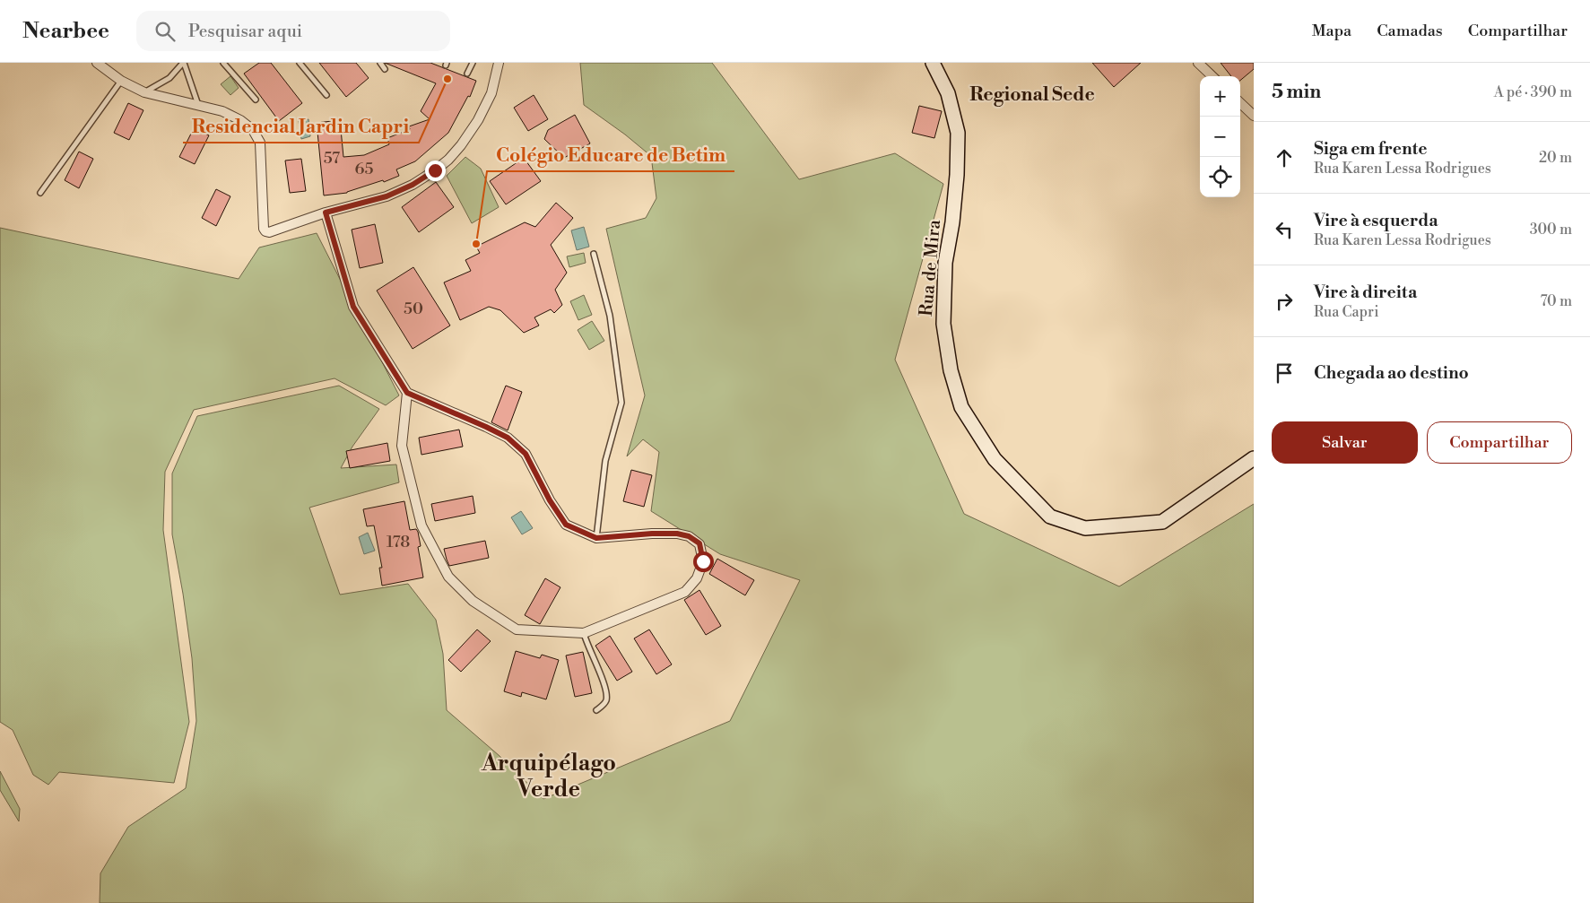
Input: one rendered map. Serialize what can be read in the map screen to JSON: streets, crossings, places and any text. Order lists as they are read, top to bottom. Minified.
{"streets":{"street":["Rua de Mira"]},"districts":["Regional Sede","Arquipélago Verde"],"places":["Residencial Jardin Capri","Colégio Educare de Betim"],"house_numbers":["57","65","50","178"],"page":{"header":"Nearbee","search":"Pesquisar aqui","nav":["Mapa","Camadas","Compartilhar"],"heading":["5 min","A pé · 390 m"],"map_buttons":["+","−"],"list":[["Siga em frente","Rua Karen Lessa Rodrigues","20 m"],["Vire à esquerda","Rua Karen Lessa Rodrigues","300 m"],["Vire à direita","Rua Capri","70 m"],"Chegada ao destino"],"buttons":["Salvar","Compartilhar"]}}
